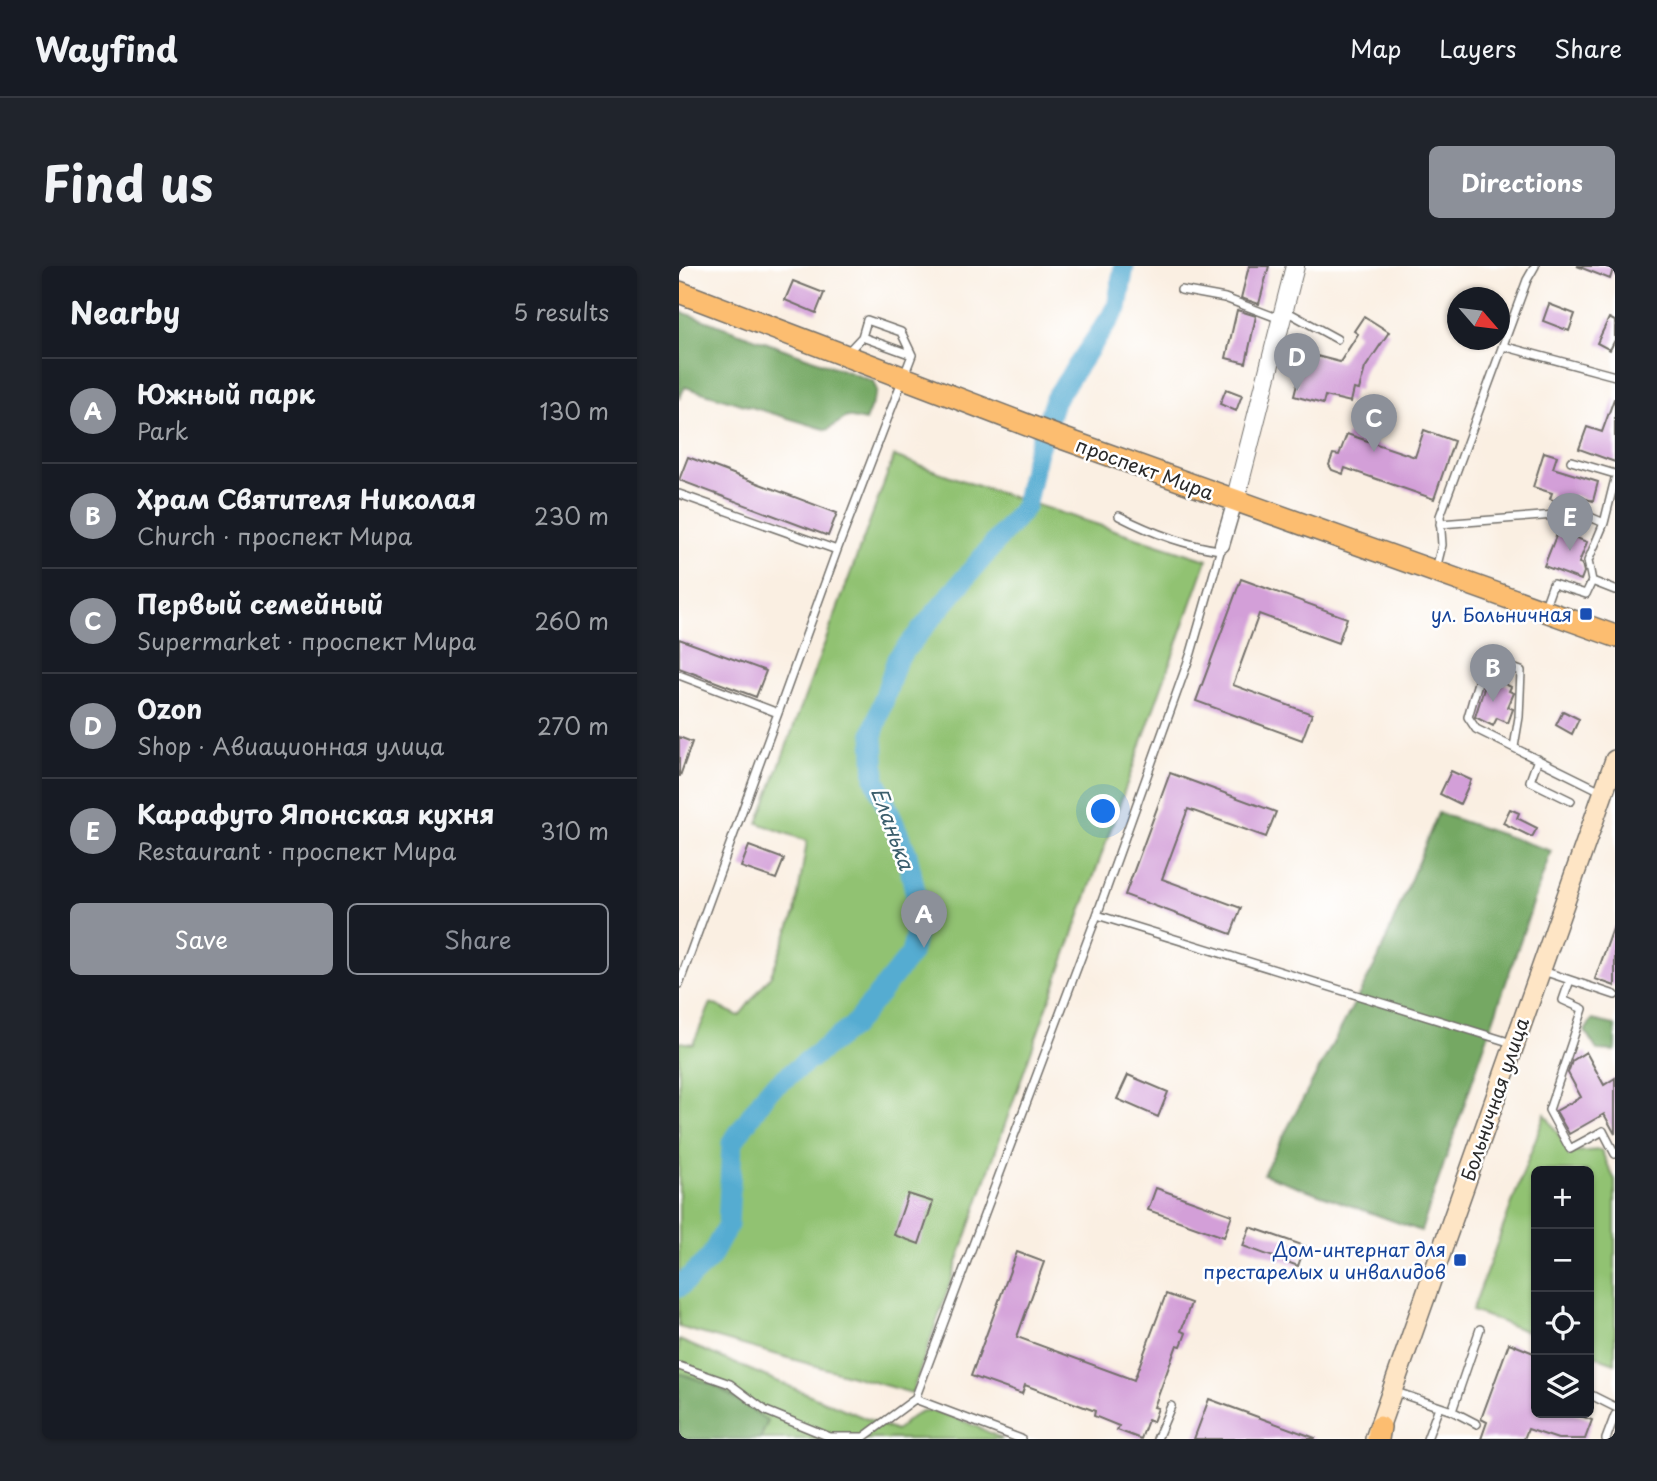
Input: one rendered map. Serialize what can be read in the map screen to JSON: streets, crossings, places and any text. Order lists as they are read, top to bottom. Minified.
{"streets":{"main road":["проспект Мира","Больничная улица"]},"water":["Еланька"],"places":{"transit":["ул. Больничная","Дом-интернат для престарелых и инвалидов"]},"north":"bottom right","page":{"header":"Wayfind","nav":["Map","Layers","Share"],"title":"Find us","buttons":["Directions",["Save","Share"]],"heading":["Nearby","5 results"],"pins":["D","C","E","B","A"],"list":[{"mark":"A","name":"Южный парк","note":"Park","value":"130 m"},{"mark":"B","name":"Храм Святителя Николая","note":"Church · проспект Мира","value":"230 m"},{"mark":"C","name":"Первый семейный","note":"Supermarket · проспект Мира","value":"260 m"},{"mark":"D","name":"Ozon","note":"Shop · Авиационная улица","value":"270 m"},{"mark":"E","name":"Карафуто Японская кухня","note":"Restaurant · проспект Мира","value":"310 m"}],"map_buttons":["+","−"]}}
